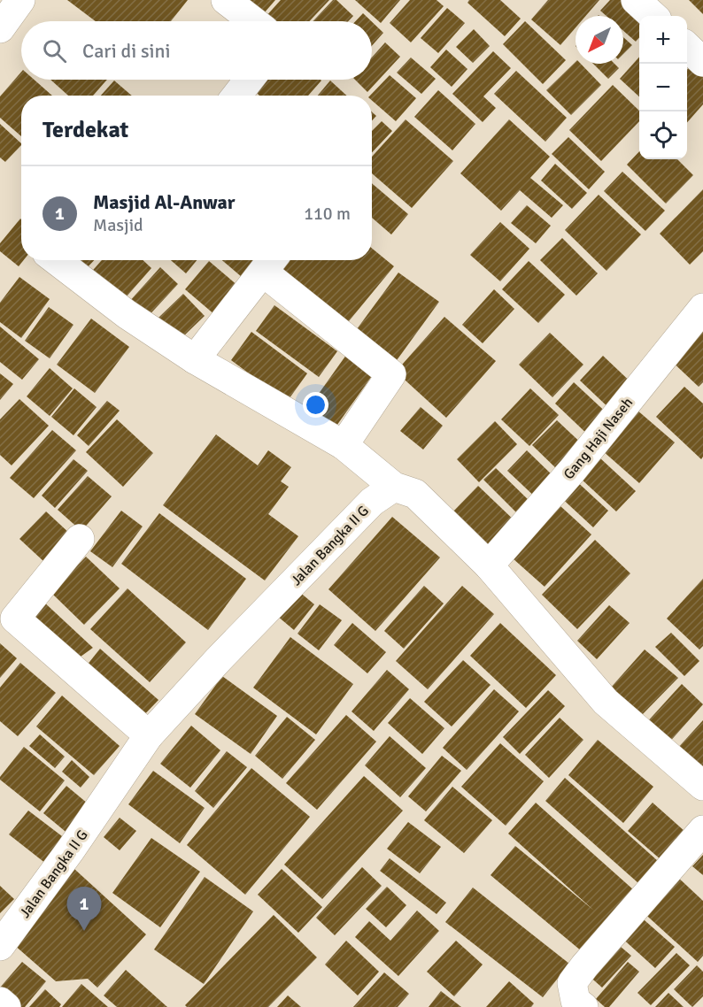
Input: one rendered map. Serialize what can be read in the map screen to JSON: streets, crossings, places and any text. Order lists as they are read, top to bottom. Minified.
{"streets":{"street":["Gang Haji Naseh","Jalan Bangka II G"]},"north":"bottom left","page":{"map_buttons":["+","−"],"search":"Cari di sini","heading":"Terdekat","list":[{"mark":"1","name":"Masjid Al-Anwar","note":"Masjid","value":"110 m"}],"pins":"1"}}
